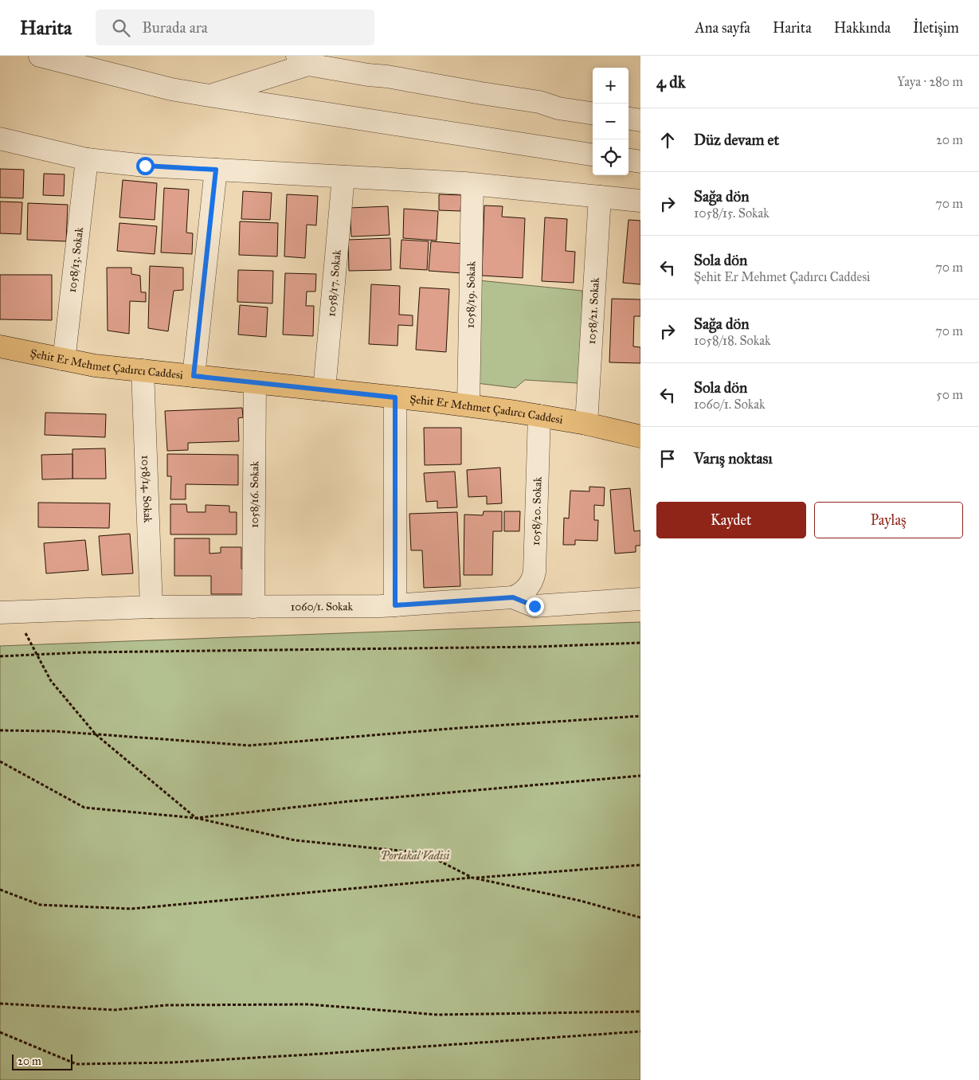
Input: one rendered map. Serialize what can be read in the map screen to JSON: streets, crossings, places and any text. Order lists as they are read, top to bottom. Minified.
{"streets":{"main road":["Şehit Er Mehmet Çadırcı Caddesi"],"street":["1058/13. Sokak","1058/17. Sokak","1058/19. Sokak","1058/21. Sokak","1058/14. Sokak","1058/16. Sokak","1058/20. Sokak","1060/1. Sokak"]},"crossings":[["1058/13. Sokak","Şehit Er Mehmet Çadırcı Caddesi"],["1058/17. Sokak","Şehit Er Mehmet Çadırcı Caddesi"],["1058/19. Sokak","Şehit Er Mehmet Çadırcı Caddesi"],["1058/21. Sokak","Şehit Er Mehmet Çadırcı Caddesi"],["Şehit Er Mehmet Çadırcı Caddesi","1058/14. Sokak"],["Şehit Er Mehmet Çadırcı Caddesi","1058/16. Sokak"],["Şehit Er Mehmet Çadırcı Caddesi","1058/20. Sokak"],["1058/14. Sokak","1060/1. Sokak"],["1058/16. Sokak","1060/1. Sokak"],["1058/20. Sokak","1060/1. Sokak"]],"parks":["Portakal Vadisi"],"scale_bar":"20 m","page":{"header":"Harita","search":"Burada ara","nav":["Ana sayfa","Harita","Hakkında","İletişim"],"heading":["4 dk","Yaya · 280 m"],"map_buttons":["+","−"],"list":[["Düz devam et","20 m"],["Sağa dön","1058/15. Sokak","70 m"],["Sola dön","Şehit Er Mehmet Çadırcı Caddesi","70 m"],["Sağa dön","1058/18. Sokak","70 m"],["Sola dön","1060/1. Sokak","50 m"],"Varış noktası"],"buttons":["Kaydet","Paylaş"],"scale":"20 m"}}
